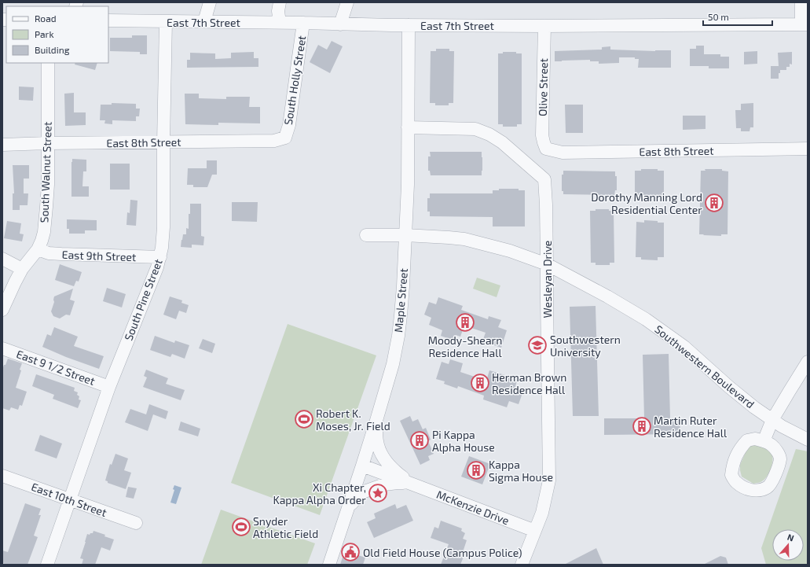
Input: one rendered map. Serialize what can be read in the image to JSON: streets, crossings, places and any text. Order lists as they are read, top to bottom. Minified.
{"streets":{"street":["East 7th Street","South Holly Street","Olive Street","East 8th Street","South Walnut Street","East 9th Street","Wesleyan Drive","South Pine Street","Maple Street","Southwestern Boulevard","East 9 1/2 Street","East 10th Street","McKenzie Drive"]},"crossings":[["East 7th Street","South Holly Street"],["East 7th Street","Olive Street"],["East 7th Street","South Pine Street"],["East 7th Street","Maple Street"],["South Holly Street","East 8th Street"],["Olive Street","East 8th Street"],["East 8th Street","South Walnut Street"],["East 8th Street","South Pine Street"],["South Walnut Street","East 9th Street"],["East 9th Street","South Pine Street"],["Wesleyan Drive","Maple Street"],["Wesleyan Drive","Southwestern Boulevard"],["Wesleyan Drive","McKenzie Drive"],["South Pine Street","East 9 1/2 Street"],["South Pine Street","East 10th Street"],["Maple Street","Southwestern Boulevard"],["Maple Street","McKenzie Drive"]],"places":{"building":["Dorothy Manning Lord Residential Center","Moody-Shearn Residence Hall","Herman Brown Residence Hall","Martin Ruter Residence Hall","Pi Kappa Alpha House","Kappa Sigma House"],"school or university":["Southwestern University"],"sports":["Robert K. Moses, Jr. Field","Snyder Athletic Field"],"place":["Xi Chapter, Kappa Alpha Order"],"public building":["Old Field House (Campus Police)"]},"legend":["Road","Park","Building"],"scale_bar":"50 m","north":"top"}
